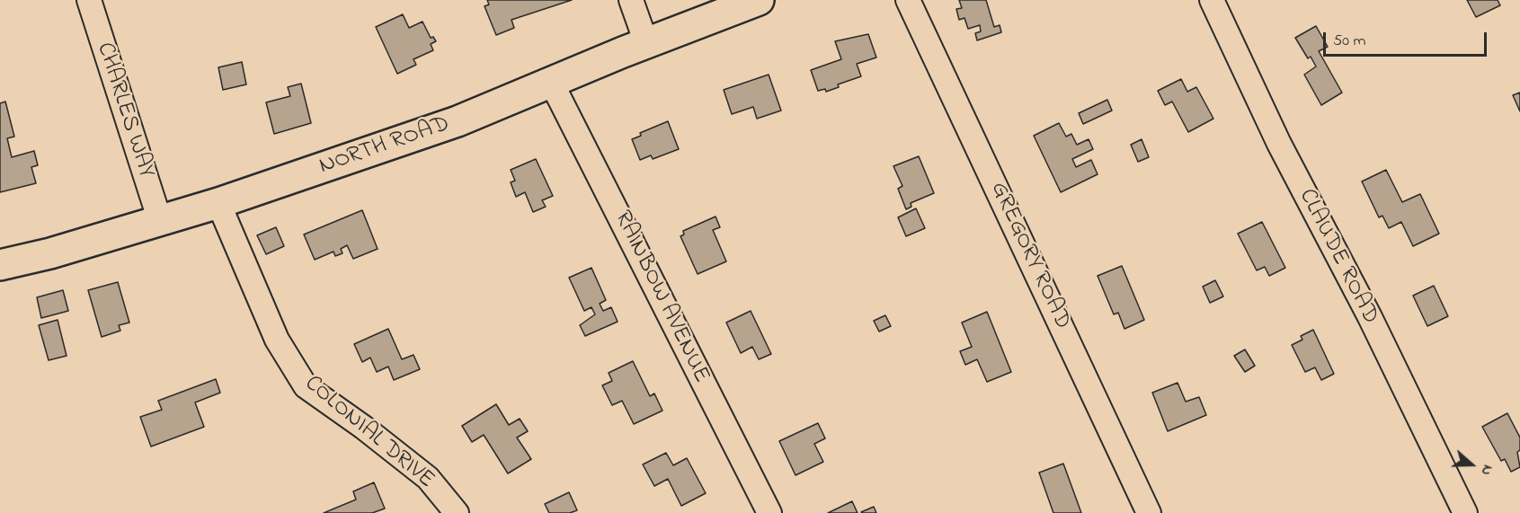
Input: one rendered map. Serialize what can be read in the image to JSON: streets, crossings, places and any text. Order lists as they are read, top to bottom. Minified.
{"streets":{"main road":["NORTH ROAD"],"street":["CHARLES WAY","GREGORY ROAD","CLAUDE ROAD","RAINBOW AVENUE","COLONIAL DRIVE"]},"crossings":[["CHARLES WAY","NORTH ROAD"],["NORTH ROAD","RAINBOW AVENUE"],["NORTH ROAD","COLONIAL DRIVE"]],"scale_bar":"50 m","north":"right"}
